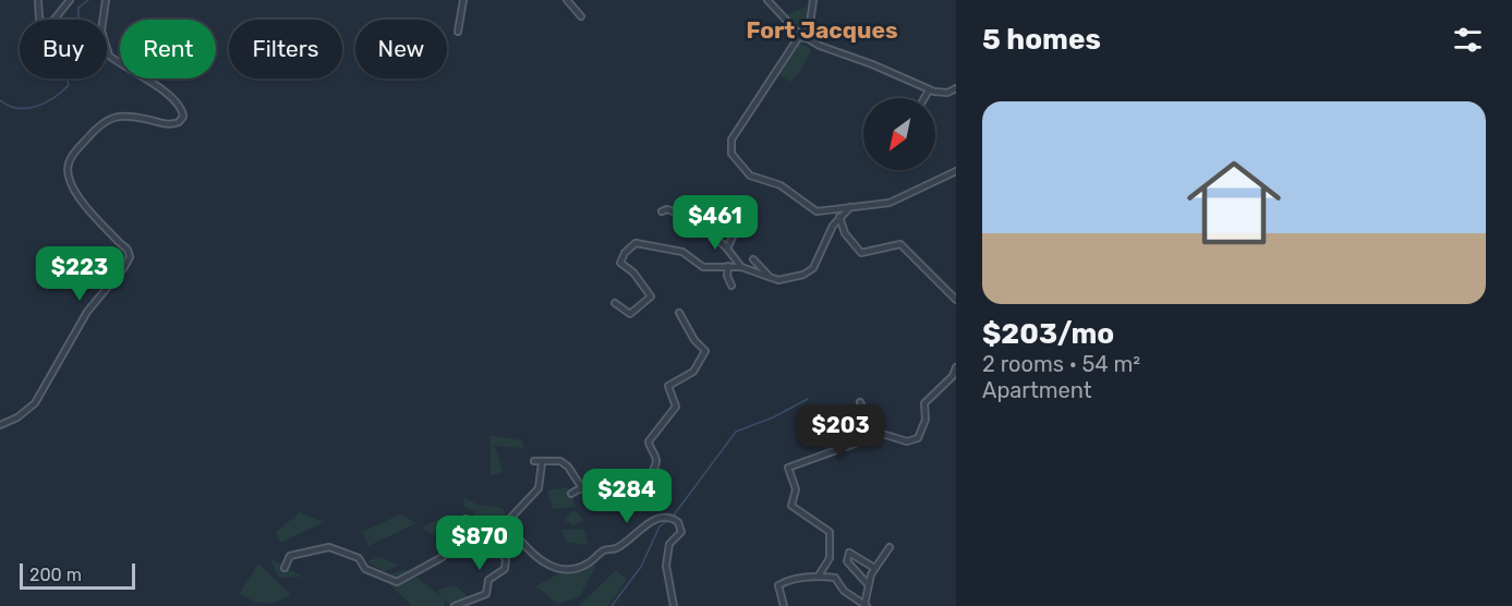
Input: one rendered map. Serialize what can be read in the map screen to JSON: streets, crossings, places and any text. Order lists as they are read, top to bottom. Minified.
{"districts":["Fort Jacques"],"scale_bar":"200 m","north":"bottom left","page":{"heading":"5 homes","chip":["Buy","Rent","Filters","New"],"list":[{"name":"$203/mo","note":"2 rooms · 54 m² · Apartment"}],"price":["$461","$223","$203","$284","$870"],"scale":"200 m"}}
